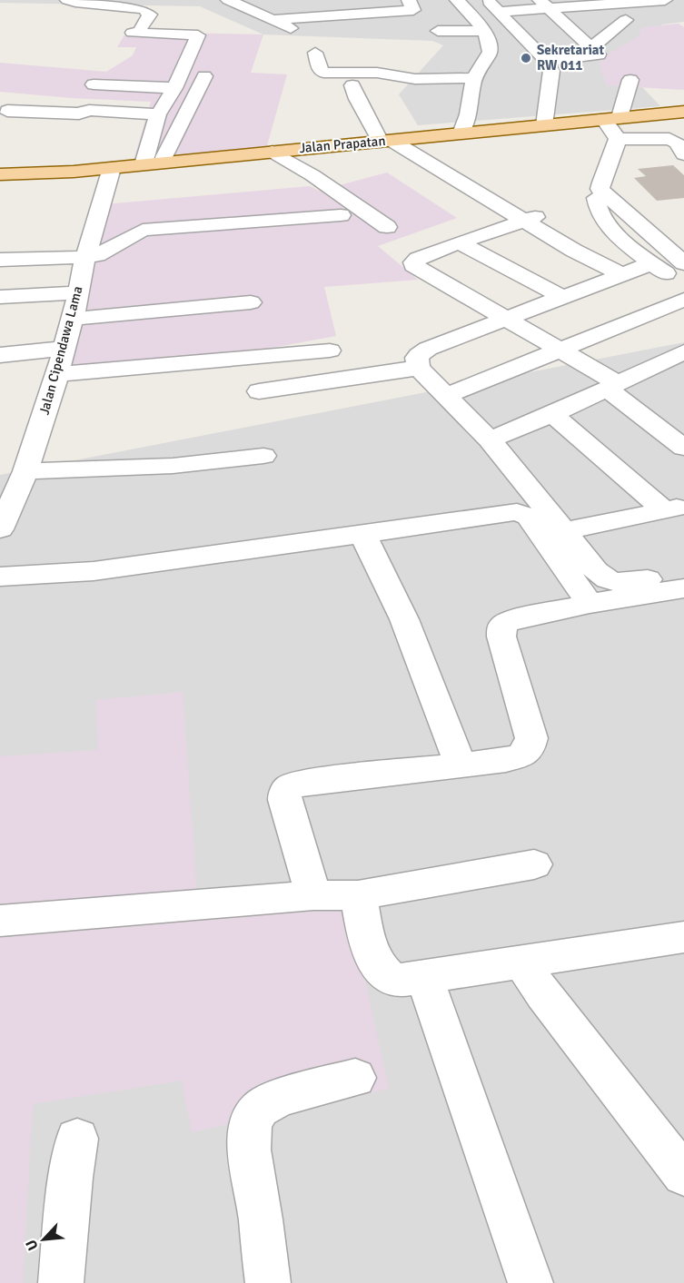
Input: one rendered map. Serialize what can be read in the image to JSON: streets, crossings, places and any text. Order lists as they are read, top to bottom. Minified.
{"streets":{"main road":["Jalan Prapatan"],"street":["Jalan Cipendawa Lama"]},"crossings":[["Jalan Prapatan","Jalan Cipendawa Lama"]],"places":["Sekretariat RW 011"],"north":"bottom left"}
